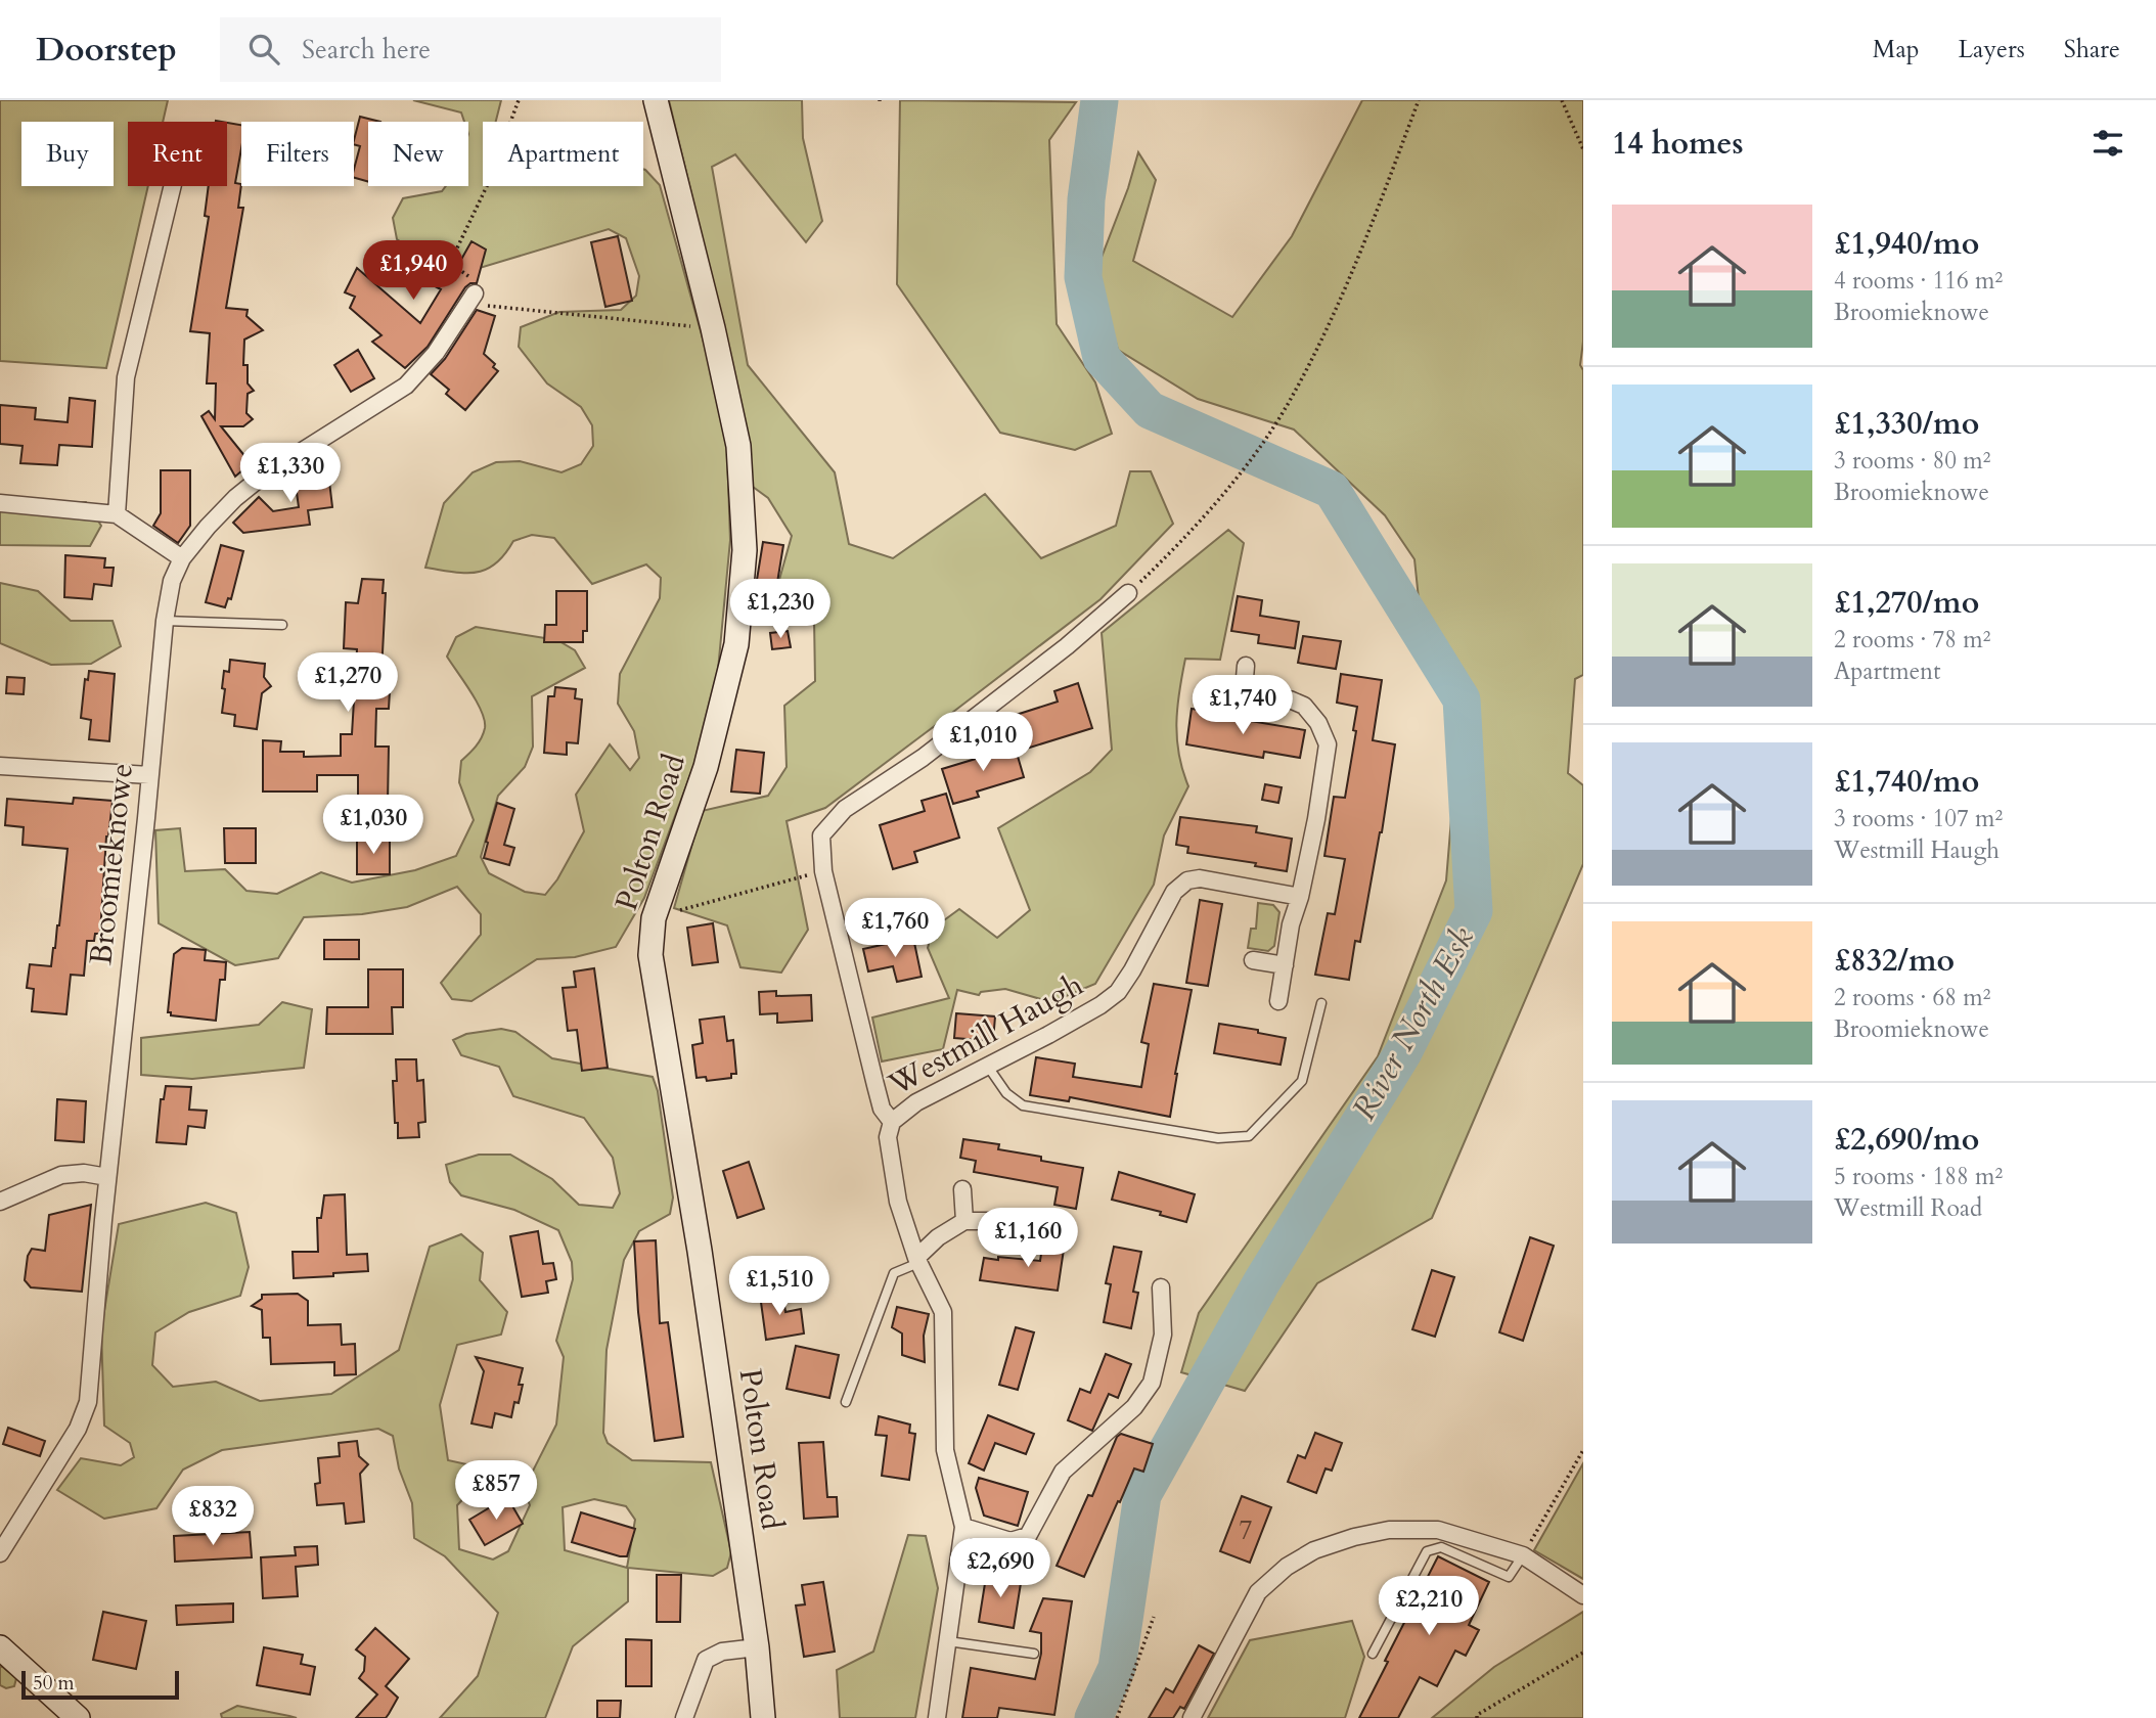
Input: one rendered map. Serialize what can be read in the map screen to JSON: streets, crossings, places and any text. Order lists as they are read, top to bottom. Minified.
{"streets":{"street":["Polton Road","Broomieknowe","Westmill Haugh"]},"water":["River North Esk"],"house_numbers":["7"],"scale_bar":"50 m","page":{"header":"Doorstep","search":"Search here","nav":["Map","Layers","Share"],"heading":"14 homes","chip":["Buy","Rent","Filters","New","Apartment"],"list":[{"name":"£1,940/mo","note":"4 rooms · 116 m² · Broomieknowe"},{"name":"£1,330/mo","note":"3 rooms · 80 m² · Broomieknowe"},{"name":"£1,270/mo","note":"2 rooms · 78 m² · Apartment"},{"name":"£1,740/mo","note":"3 rooms · 107 m² · Westmill Haugh"},{"name":"£832/mo","note":"2 rooms · 68 m² · Broomieknowe"},{"name":"£2,690/mo","note":"5 rooms · 188 m² · Westmill Road"}],"price":["£1,940","£1,330","£1,230","£1,270","£1,740","£1,010","£1,030","£1,760","£1,160","£1,510","£857","£832","£2,690","£2,210"],"scale":"50 m"}}
